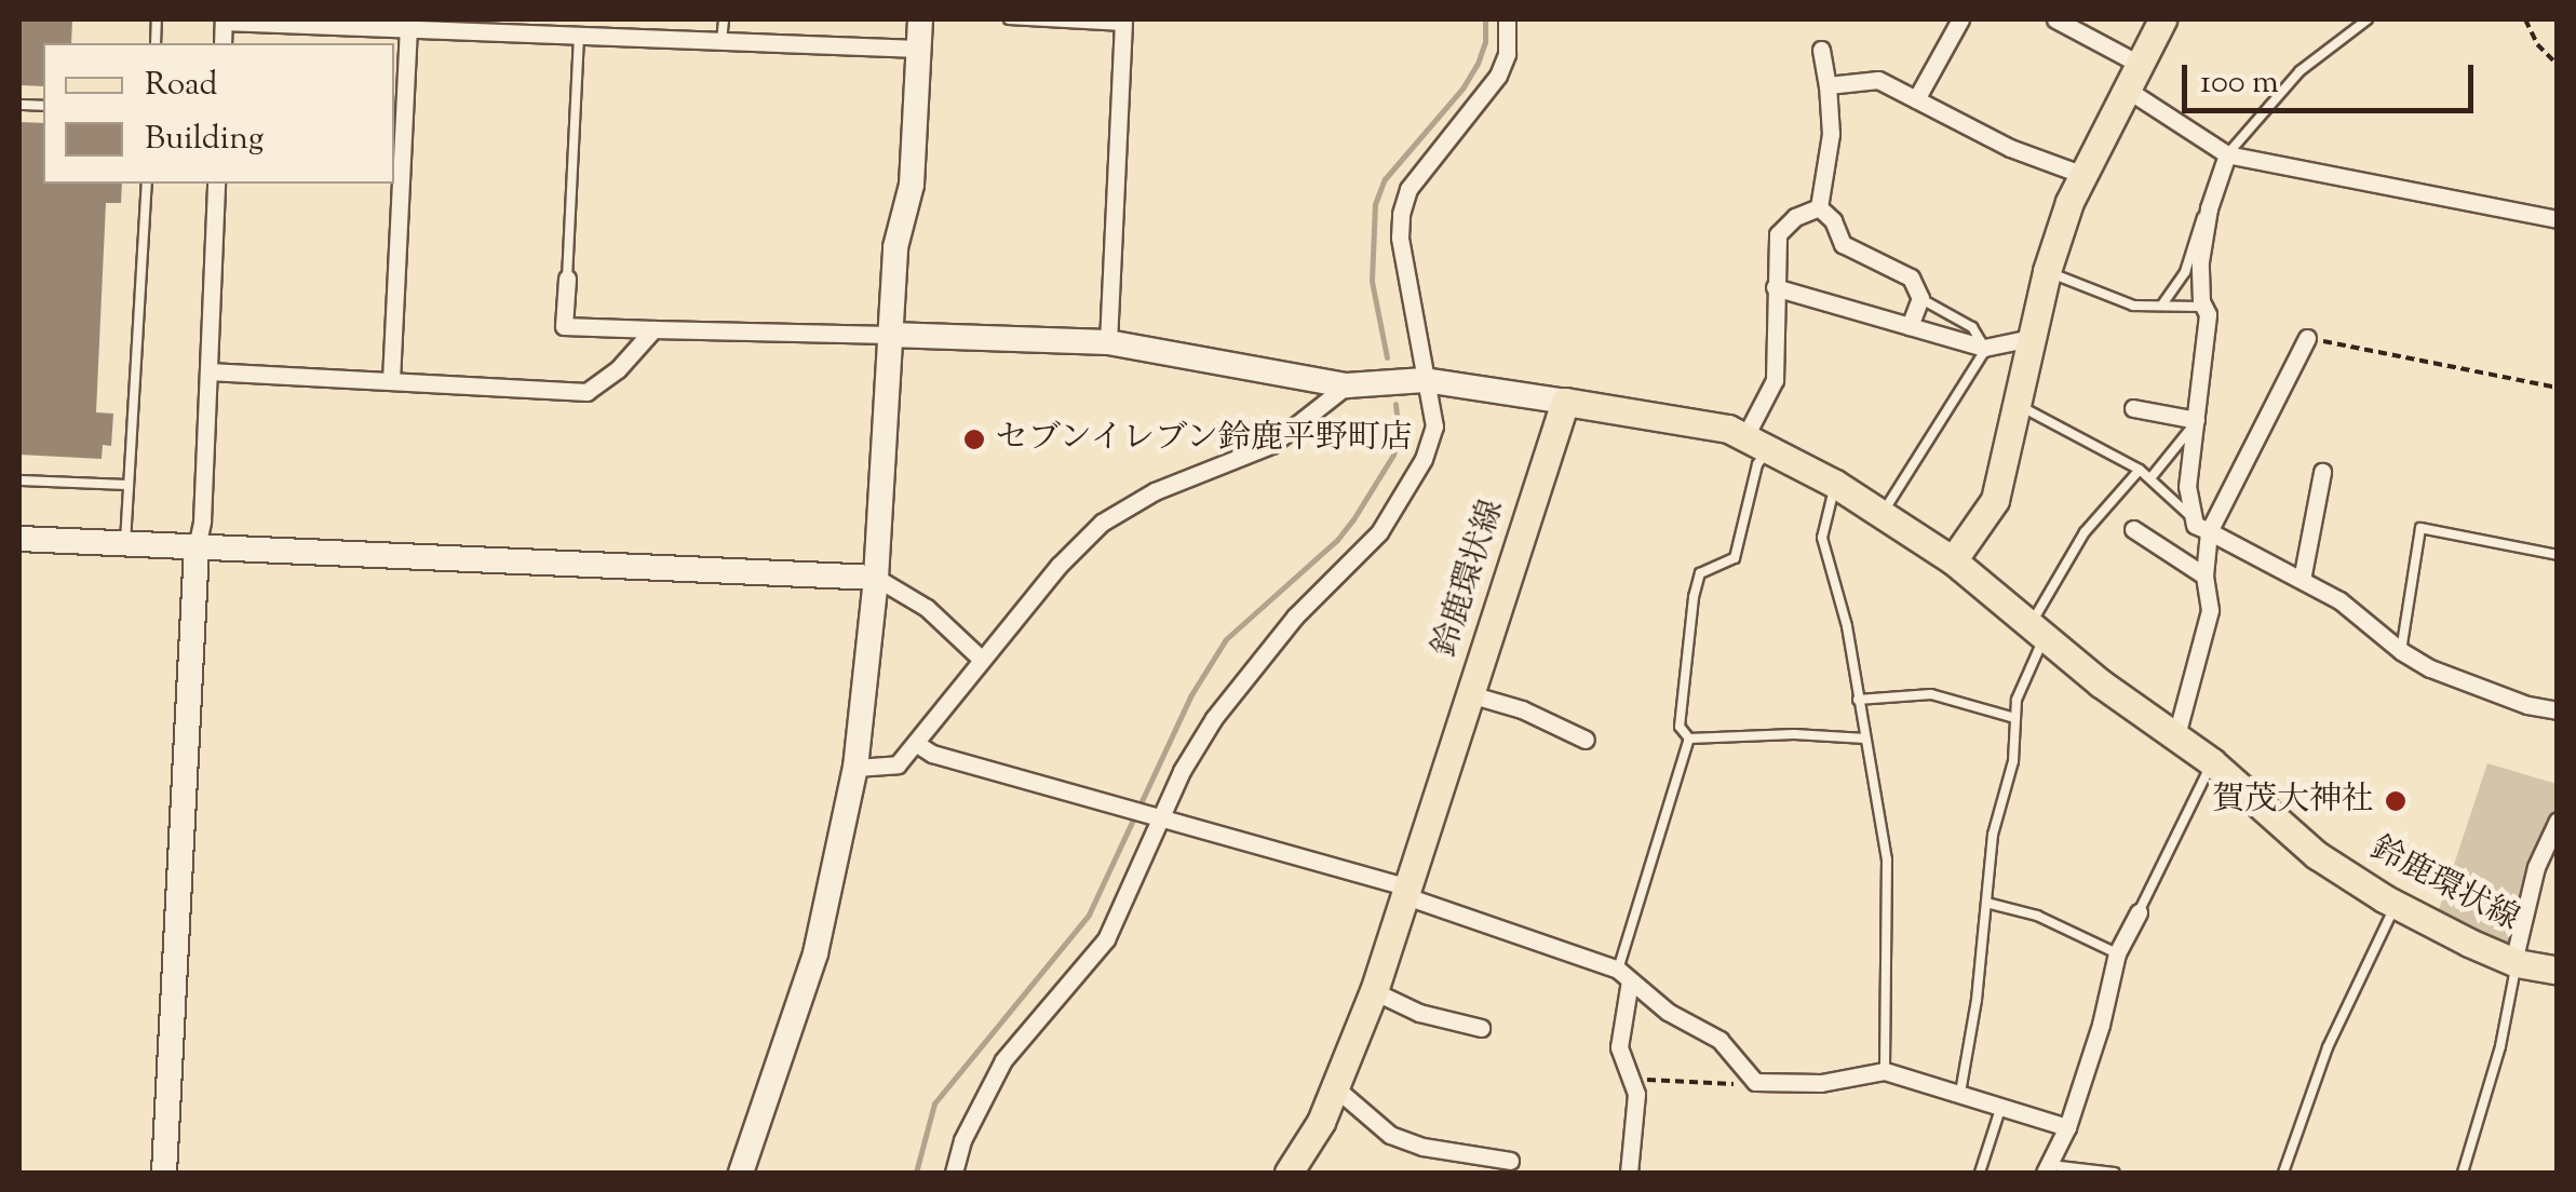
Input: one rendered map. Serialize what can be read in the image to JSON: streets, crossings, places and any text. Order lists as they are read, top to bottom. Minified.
{"streets":{"main road":["鈴鹿環状線"]},"places":["セブンイレブン鈴鹿平野町店","賀茂大神社"],"legend":["Road","Building"],"scale_bar":"100 m"}
